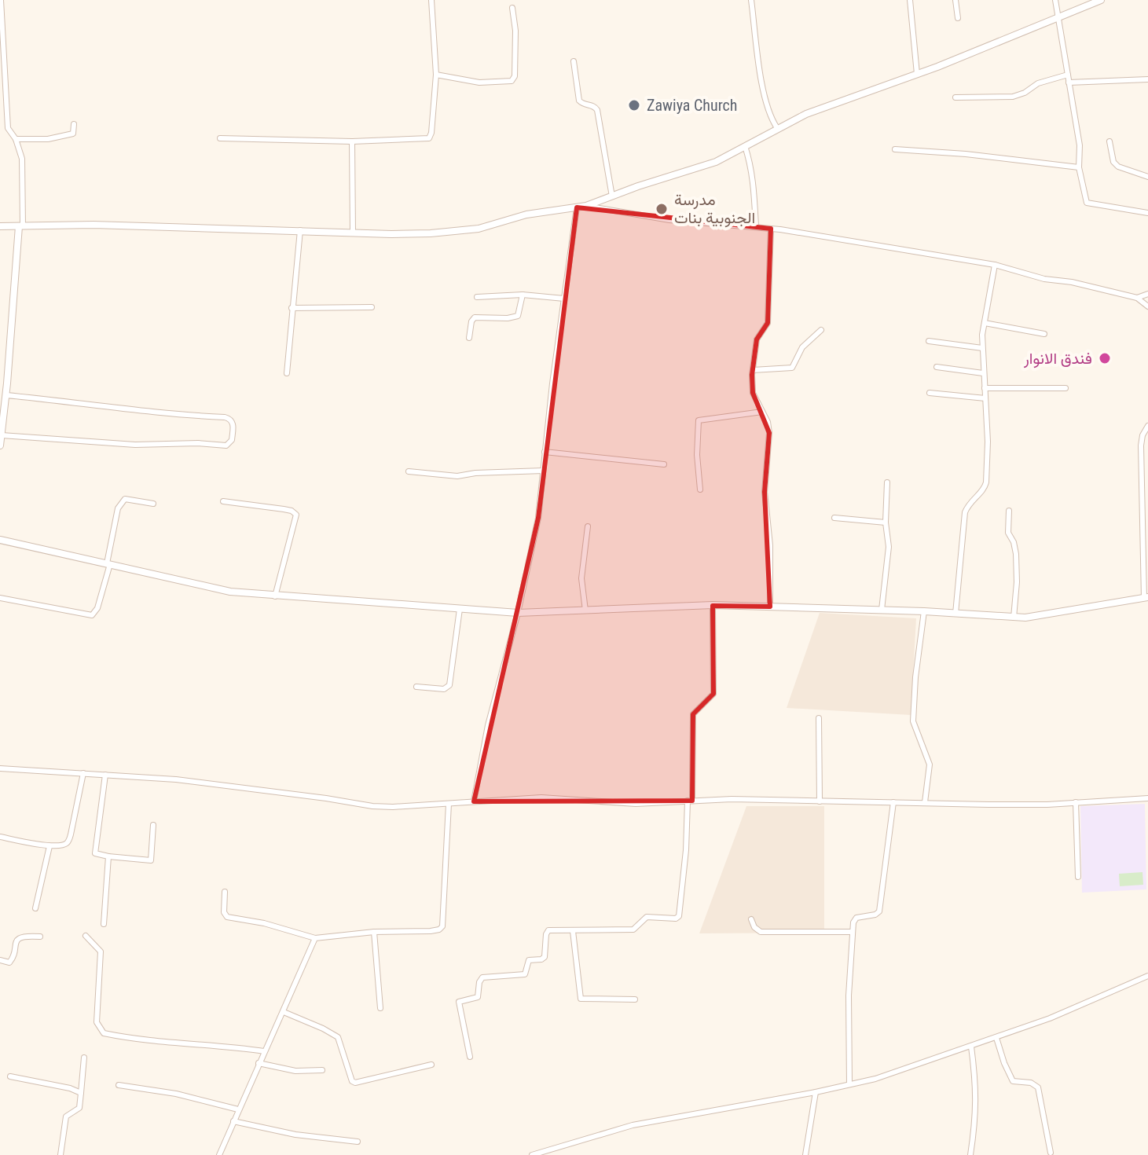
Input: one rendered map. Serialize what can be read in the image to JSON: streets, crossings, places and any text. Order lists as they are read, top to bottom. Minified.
{"places":["Zawiya Church","مدرسة الجنوبية بنات","فندق الانوار"]}
